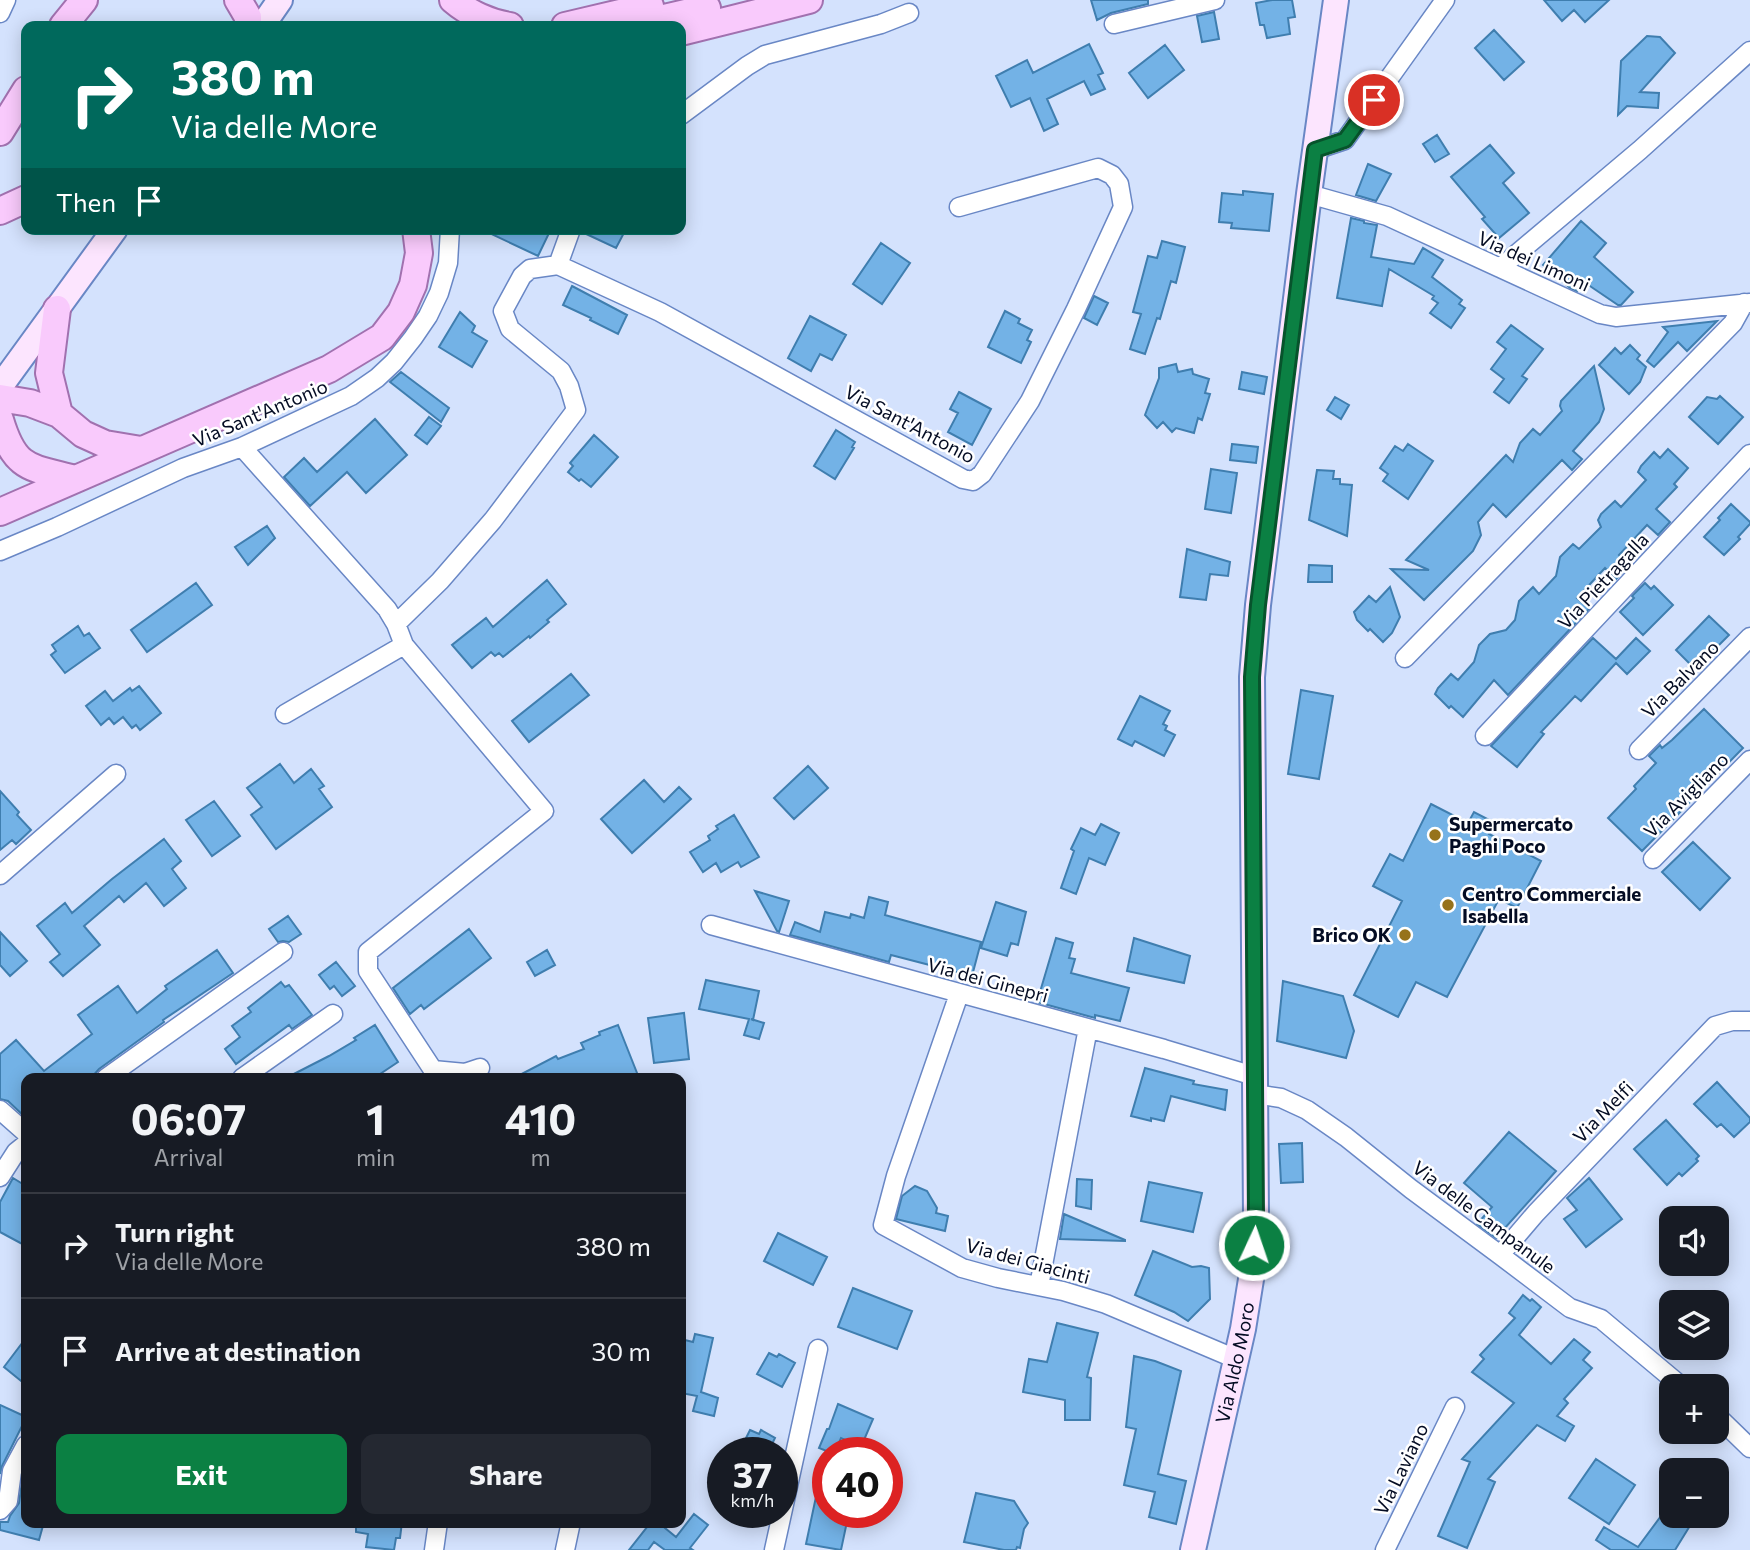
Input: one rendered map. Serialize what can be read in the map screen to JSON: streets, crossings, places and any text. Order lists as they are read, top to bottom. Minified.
{"streets":{"street":["Via dei Limoni","Via Sant'Antonio","Via Pietragalla","Via Balvano","Via Avigliano","Via dei Ginepri","Via Melfi","Via delle Campanule","Via dei Giacinti","Via Aldo Moro","Via Laviano"]},"crossings":[["Via dei Limoni","Via Aldo Moro"],["Via dei Ginepri","Via delle Campanule"],["Via dei Ginepri","Via dei Giacinti"],["Via dei Ginepri","Via Aldo Moro"],["Via Melfi","Via delle Campanule"],["Via delle Campanule","Via Aldo Moro"],["Via dei Giacinti","Via Aldo Moro"]],"places":["Supermercato Paghi Poco","Centro Commerciale Isabella","Brico OK"],"page":{"turn":["380 m","Via delle More"],"then":"Then","eta":["06:07","Arrival","1","min","410","m"],"list":[{"name":"Turn right","note":"Via delle More","value":"380 m"},{"name":"Arrive at destination","value":"30 m"}],"map_buttons":["+","−"],"buttons":["Exit","Share"],"speed":"37 km/h","limit":"40"}}
